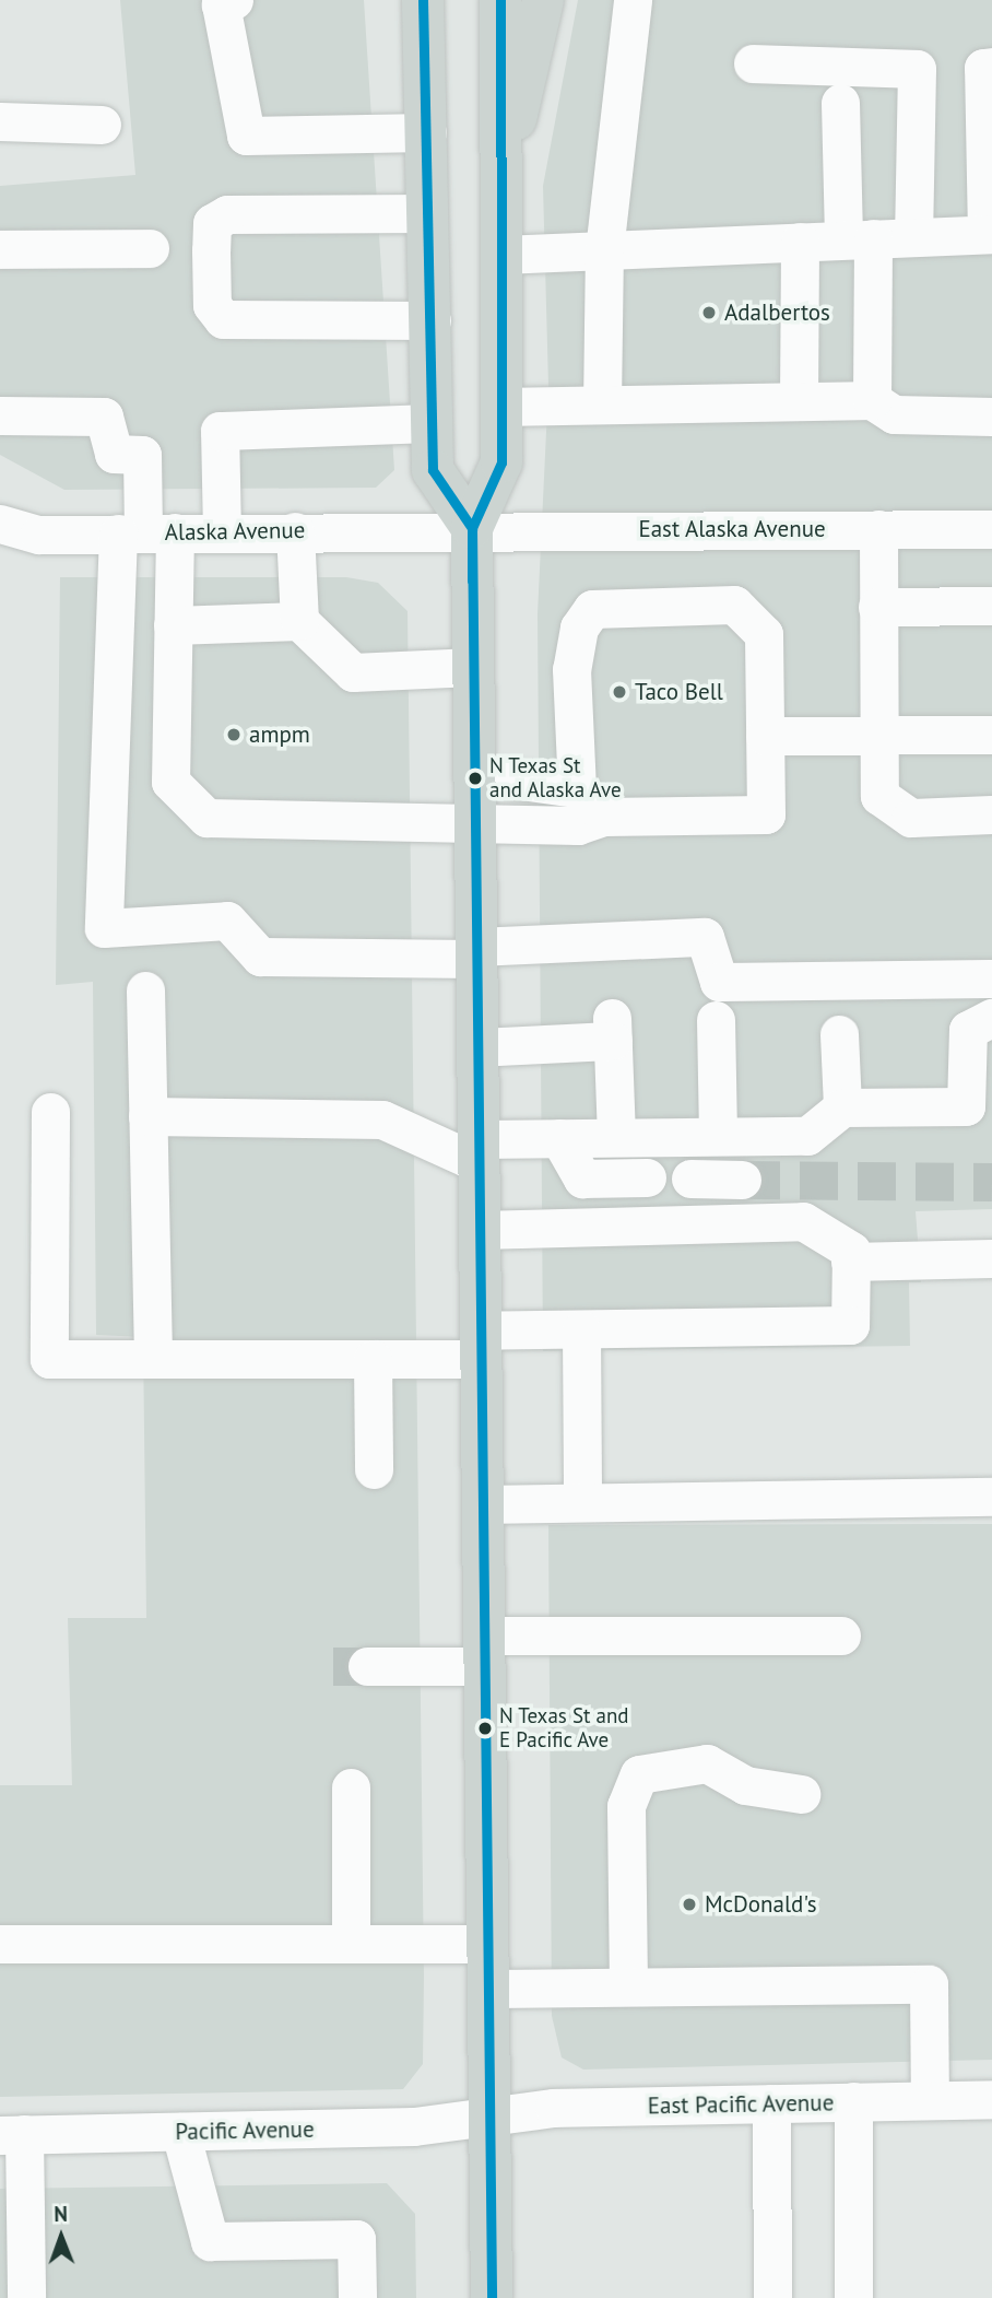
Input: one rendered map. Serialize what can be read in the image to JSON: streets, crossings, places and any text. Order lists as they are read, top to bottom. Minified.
{"streets":{"street":["East Alaska Avenue","Alaska Avenue","East Pacific Avenue","Pacific Avenue"]},"crossings":[["East Alaska Avenue","Alaska Avenue"],["East Pacific Avenue","Pacific Avenue"]],"places":["Adalbertos","Taco Bell","ampm","N Texas St and Alaska Ave","N Texas St and E Pacific Ave","McDonald's"],"north":"top"}
